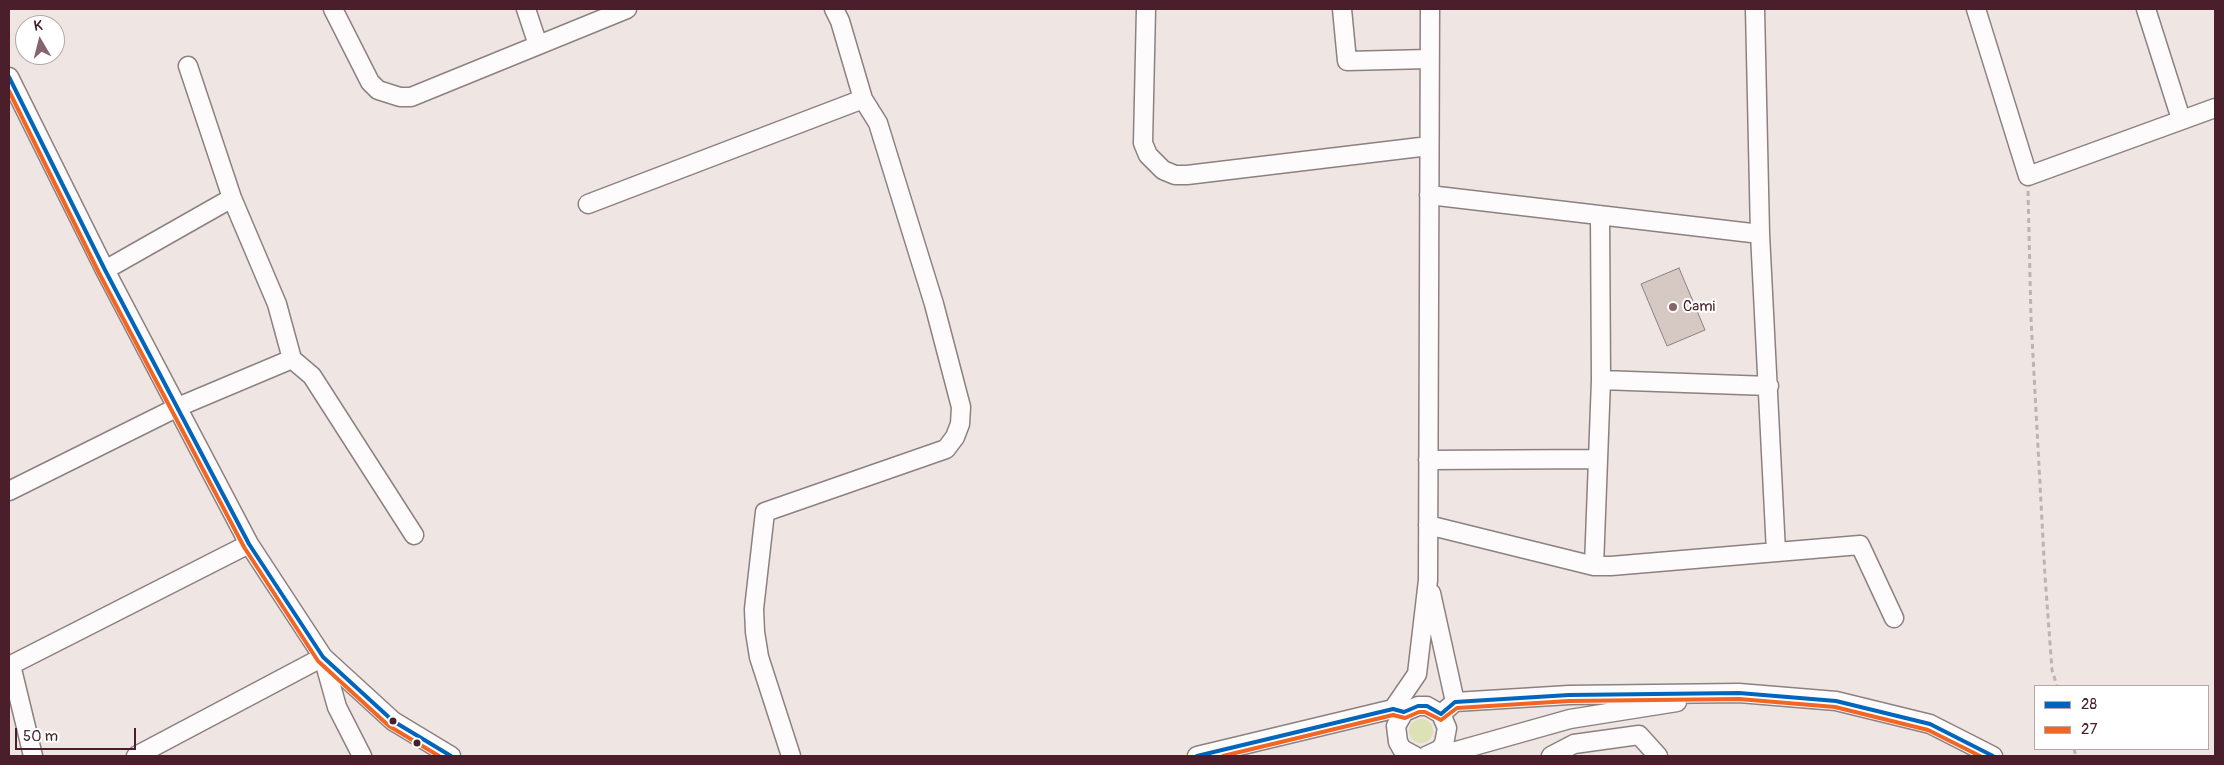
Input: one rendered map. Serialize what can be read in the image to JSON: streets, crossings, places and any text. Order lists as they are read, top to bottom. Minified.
{"places":["Cami"],"lines":["transit line 28","transit line 27"],"legend":["28","27"],"scale_bar":"50 m","north":"top"}
